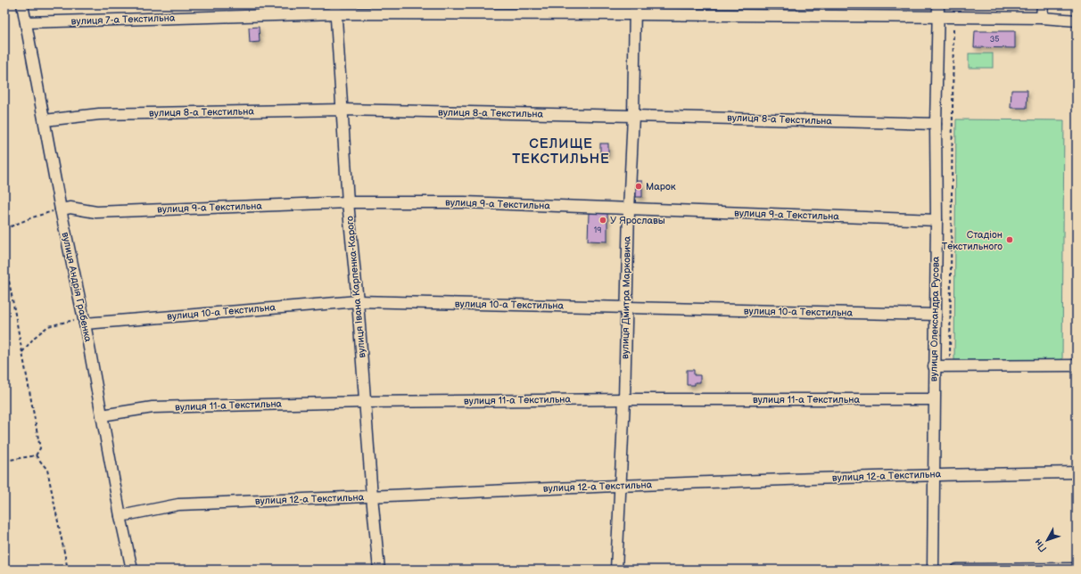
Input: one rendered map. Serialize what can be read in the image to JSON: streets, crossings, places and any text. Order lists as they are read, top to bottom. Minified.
{"streets":{"street":["вулиця 7-а Текстильна","вулиця 8-а Текстильна","вулиця 9-а Текстильна","вулиця Андрія Грабенка","вулиця Івана Карпенка-Карого","вулиця Дмитра Марковича","вулиця 10-а Текстильна","вулиця Олександра Русова","вулиця 11-а Текстильна","вулиця 12-а Текстильна"]},"crossings":[["вулиця 7-а Текстильна","вулиця Андрія Грабенка"],["вулиця 7-а Текстильна","вулиця Івана Карпенка-Карого"],["вулиця 7-а Текстильна","вулиця Дмитра Марковича"],["вулиця 7-а Текстильна","вулиця Олександра Русова"],["вулиця 8-а Текстильна","вулиця Андрія Грабенка"],["вулиця 8-а Текстильна","вулиця Івана Карпенка-Карого"],["вулиця 8-а Текстильна","вулиця Дмитра Марковича"],["вулиця 8-а Текстильна","вулиця Олександра Русова"],["вулиця 9-а Текстильна","вулиця Андрія Грабенка"],["вулиця 9-а Текстильна","вулиця Івана Карпенка-Карого"],["вулиця 9-а Текстильна","вулиця Дмитра Марковича"],["вулиця 9-а Текстильна","вулиця Олександра Русова"],["вулиця Андрія Грабенка","вулиця 10-а Текстильна"],["вулиця Андрія Грабенка","вулиця 11-а Текстильна"],["вулиця Андрія Грабенка","вулиця 12-а Текстильна"],["вулиця Івана Карпенка-Карого","вулиця 10-а Текстильна"],["вулиця Івана Карпенка-Карого","вулиця 11-а Текстильна"],["вулиця Івана Карпенка-Карого","вулиця 12-а Текстильна"],["вулиця Дмитра Марковича","вулиця 10-а Текстильна"],["вулиця Дмитра Марковича","вулиця 11-а Текстильна"],["вулиця Дмитра Марковича","вулиця 12-а Текстильна"],["вулиця 10-а Текстильна","вулиця Олександра Русова"],["вулиця Олександра Русова","вулиця 11-а Текстильна"],["вулиця Олександра Русова","вулиця 12-а Текстильна"]],"districts":["СЕЛИЩЕ ТЕКСТИЛЬНЕ"],"places":["Марок","У Ярославы","Стадіон Текстильного"],"house_numbers":["35","19"],"north":"bottom left"}
